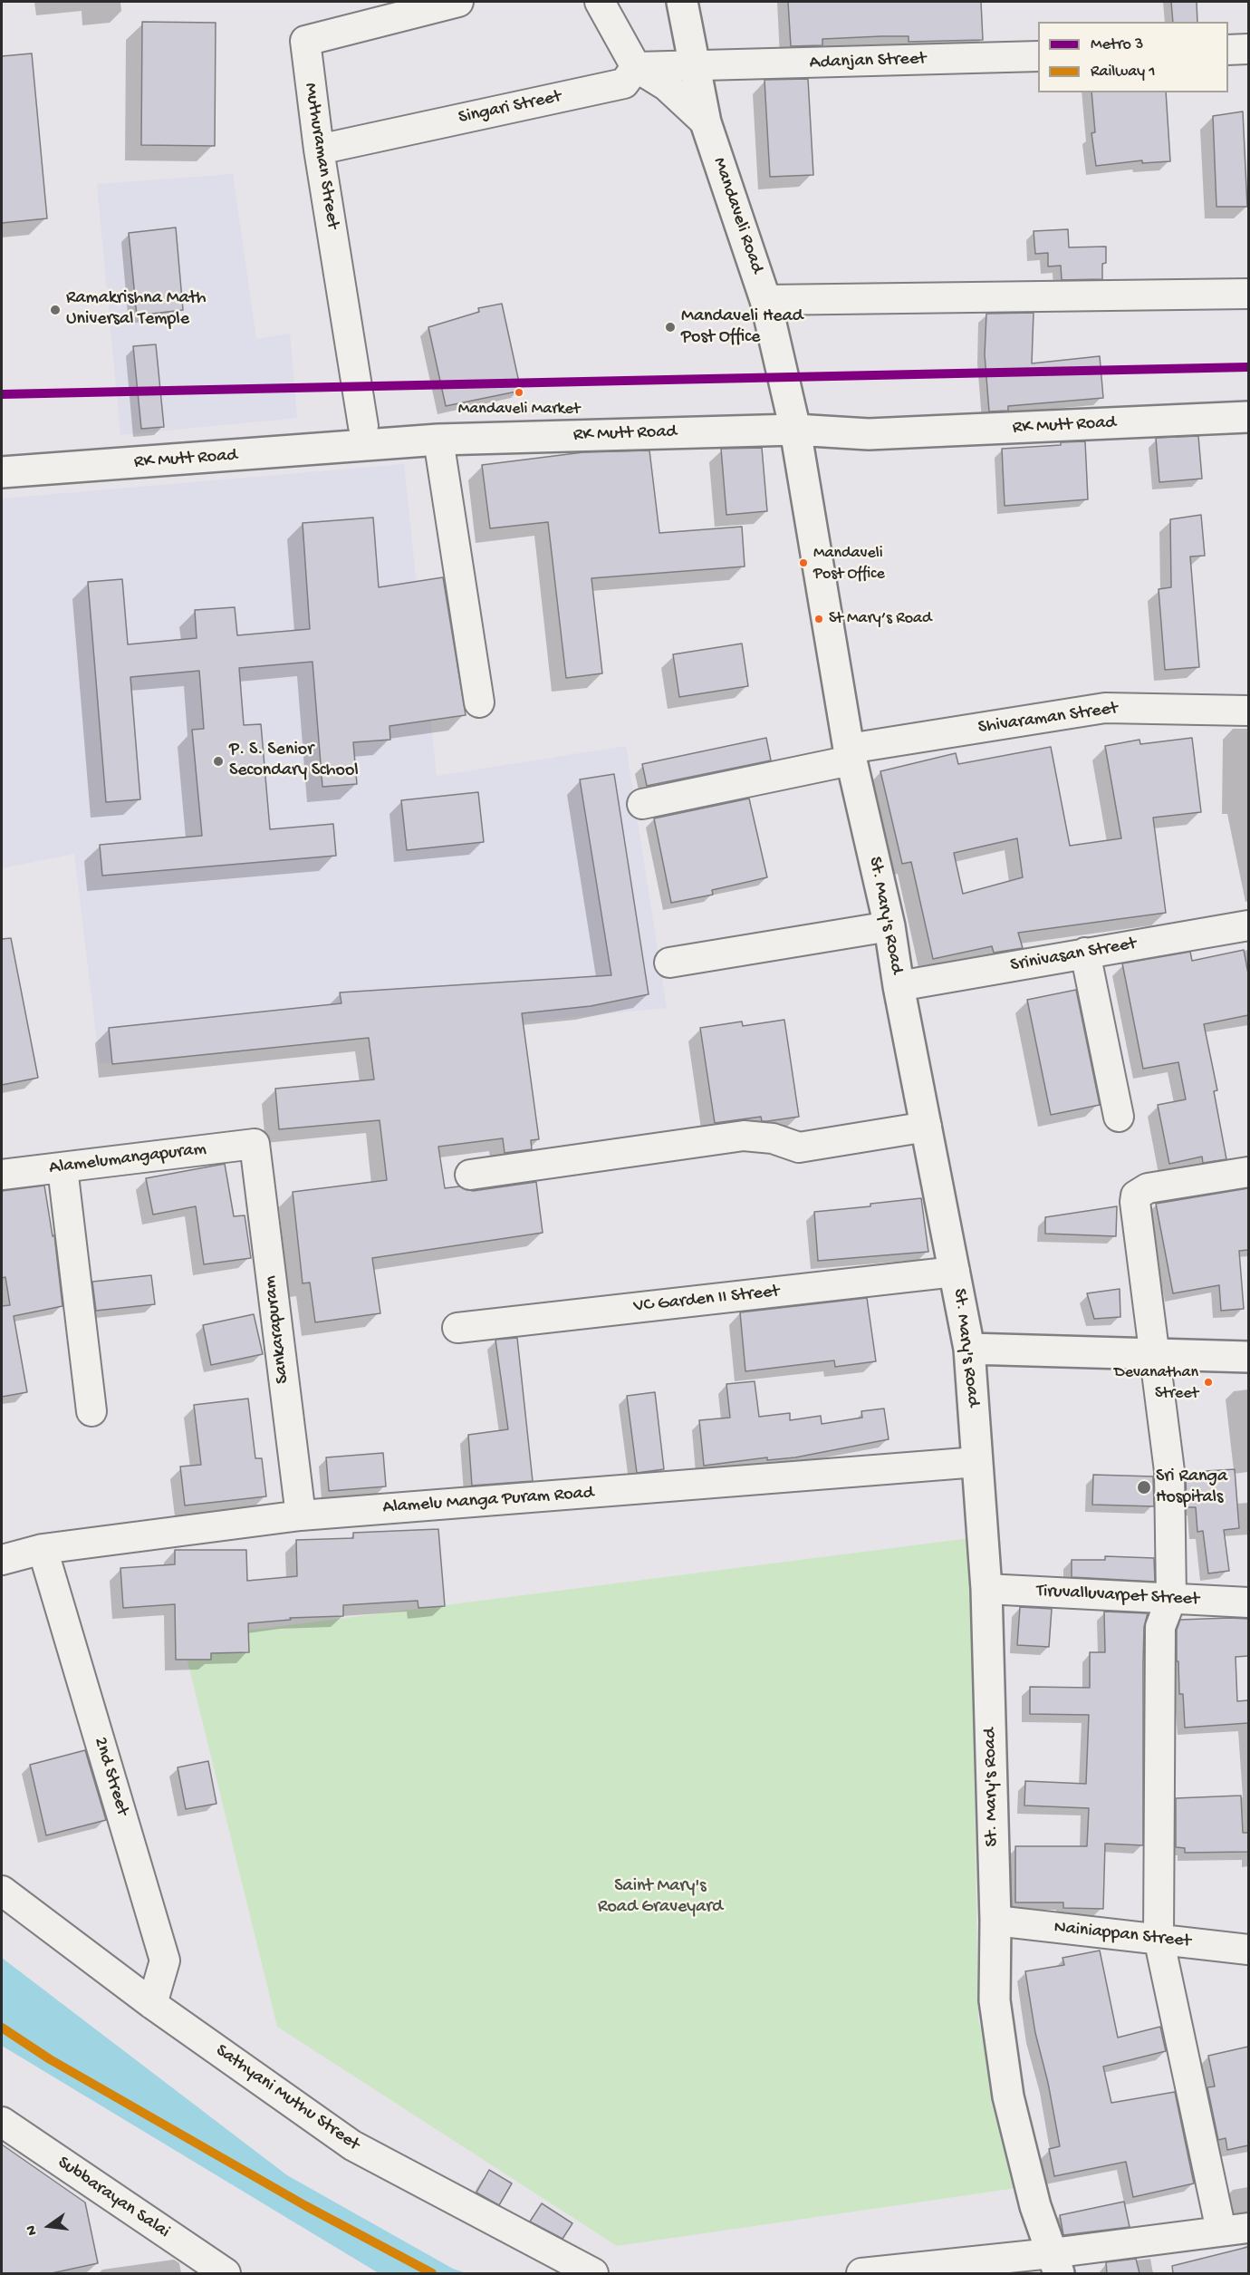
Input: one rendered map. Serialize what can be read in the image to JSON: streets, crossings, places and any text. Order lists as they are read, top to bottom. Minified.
{"streets":{"main road":["Mandaveli Road","RK Mutt Road","St. Mary's Road"],"street":["Adanjan Street","Singari Street","Muthuraman Street","Shivaraman Street","Srinivasan Street","Alamelumangapuram","VC Garden II Street","Sankarapuram","Alamelu Manga Puram Road","Tiruvalluvarpet Street","2nd Street","Nainiappan Street","Sathyani Muthu Street","Subbarayan Salai"]},"crossings":[["Adanjan Street","Mandaveli Road"],["Singari Street","Muthuraman Street"],["Mandaveli Road","RK Mutt Road"],["Mandaveli Road","St. Mary's Road"],["RK Mutt Road","St. Mary's Road"],["Shivaraman Street","St. Mary's Road"],["St. Mary's Road","Srinivasan Street"],["St. Mary's Road","VC Garden II Street"],["St. Mary's Road","Alamelu Manga Puram Road"],["St. Mary's Road","Tiruvalluvarpet Street"],["St. Mary's Road","Nainiappan Street"],["Alamelumangapuram","Sankarapuram"],["Sankarapuram","Alamelu Manga Puram Road"],["Alamelu Manga Puram Road","2nd Street"],["2nd Street","Sathyani Muthu Street"]],"parks":["Saint Mary's Road Graveyard"],"places":["Ramakrishna Math Universal Temple","Mandaveli Head Post Office","Mandaveli Market","Mandaveli Post Office","St Mary’s Road","P. S. Senior Secondary School","Devanathan Street","Sri Ranga Hospitals"],"lines":["metro line 3","rail line 1"],"legend":["Metro 3","Railway 1"],"north":"left"}
